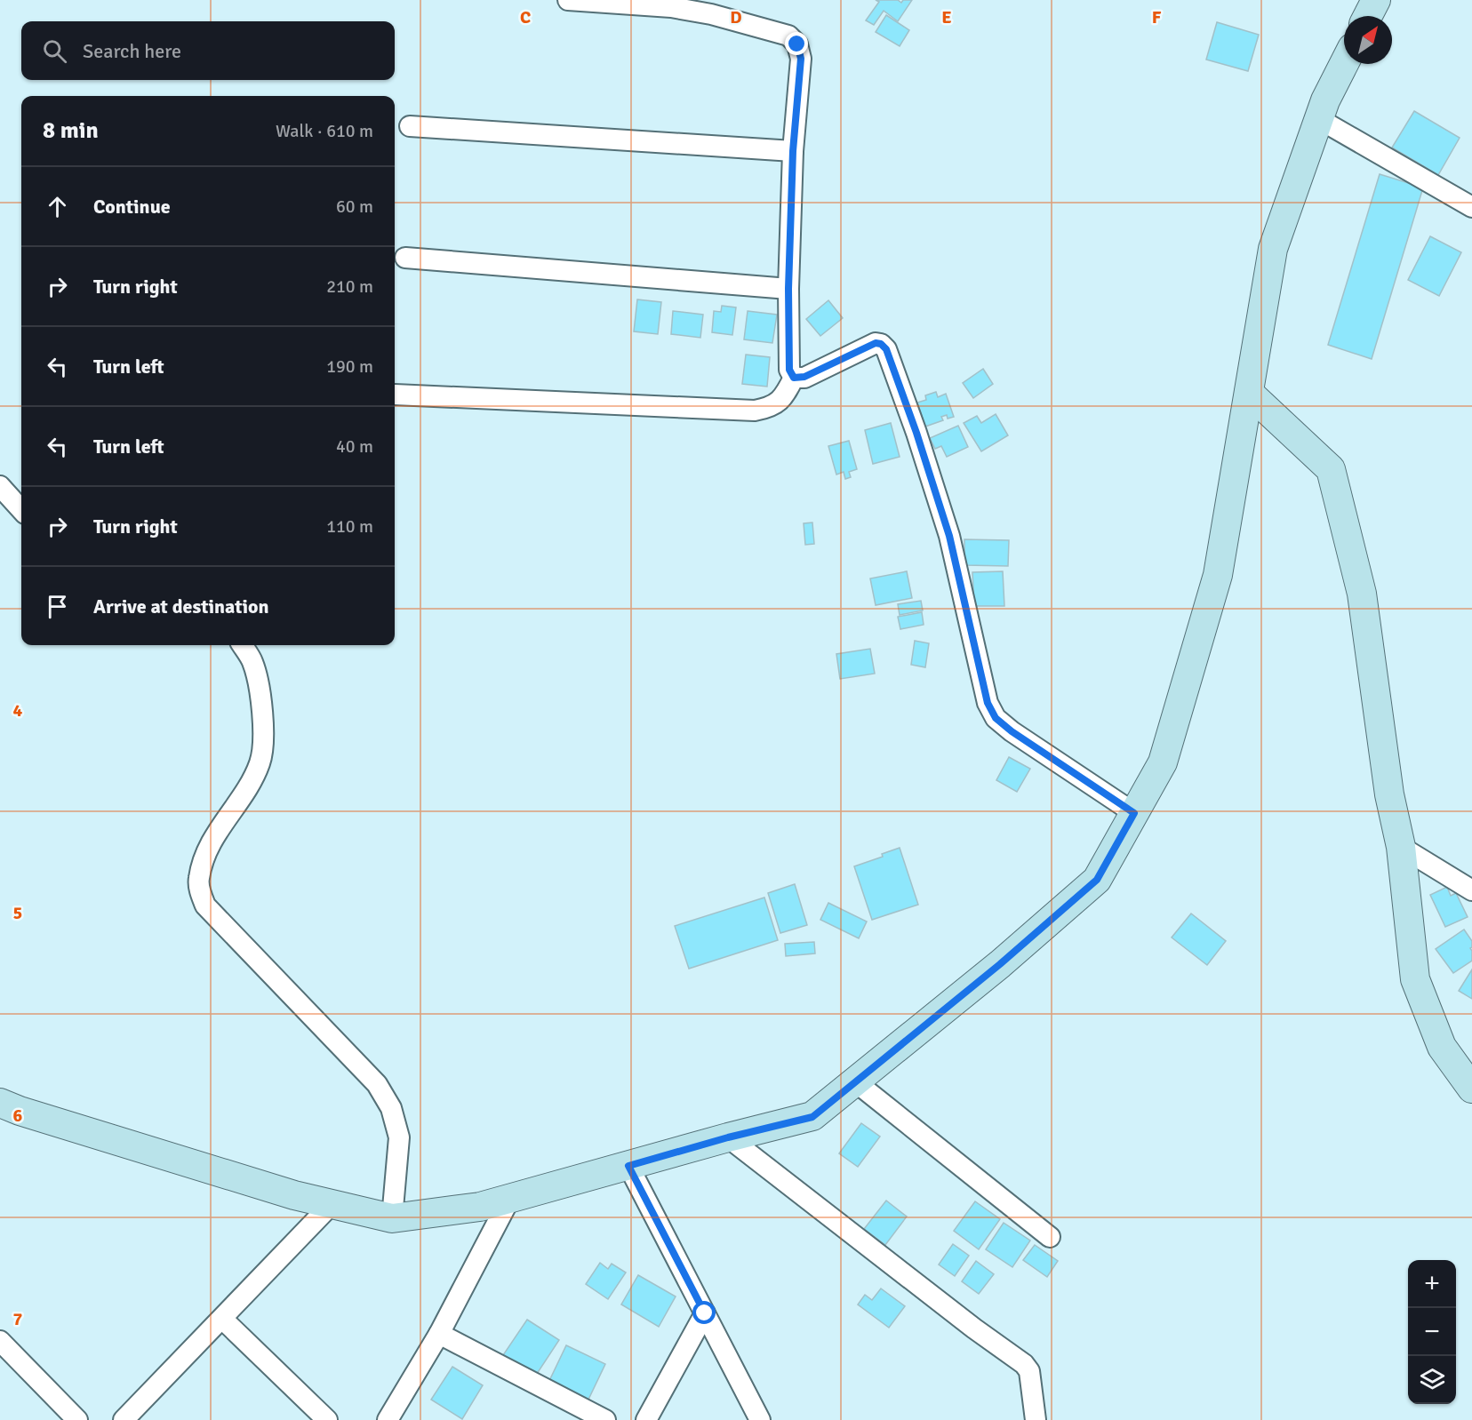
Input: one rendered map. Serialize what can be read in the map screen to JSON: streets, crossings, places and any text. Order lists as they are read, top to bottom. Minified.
{"north":"top right","page":{"search":"Search here","heading":["8 min","Walk · 610 m"],"list":[["Continue","60 m"],["Turn right","210 m"],["Turn left","190 m"],["Turn left","40 m"],["Turn right","110 m"],"Arrive at destination"],"map_buttons":["+","−"]},"grid":{"columns":["C","D","E","F"],"rows":["4","5","6","7"]}}
